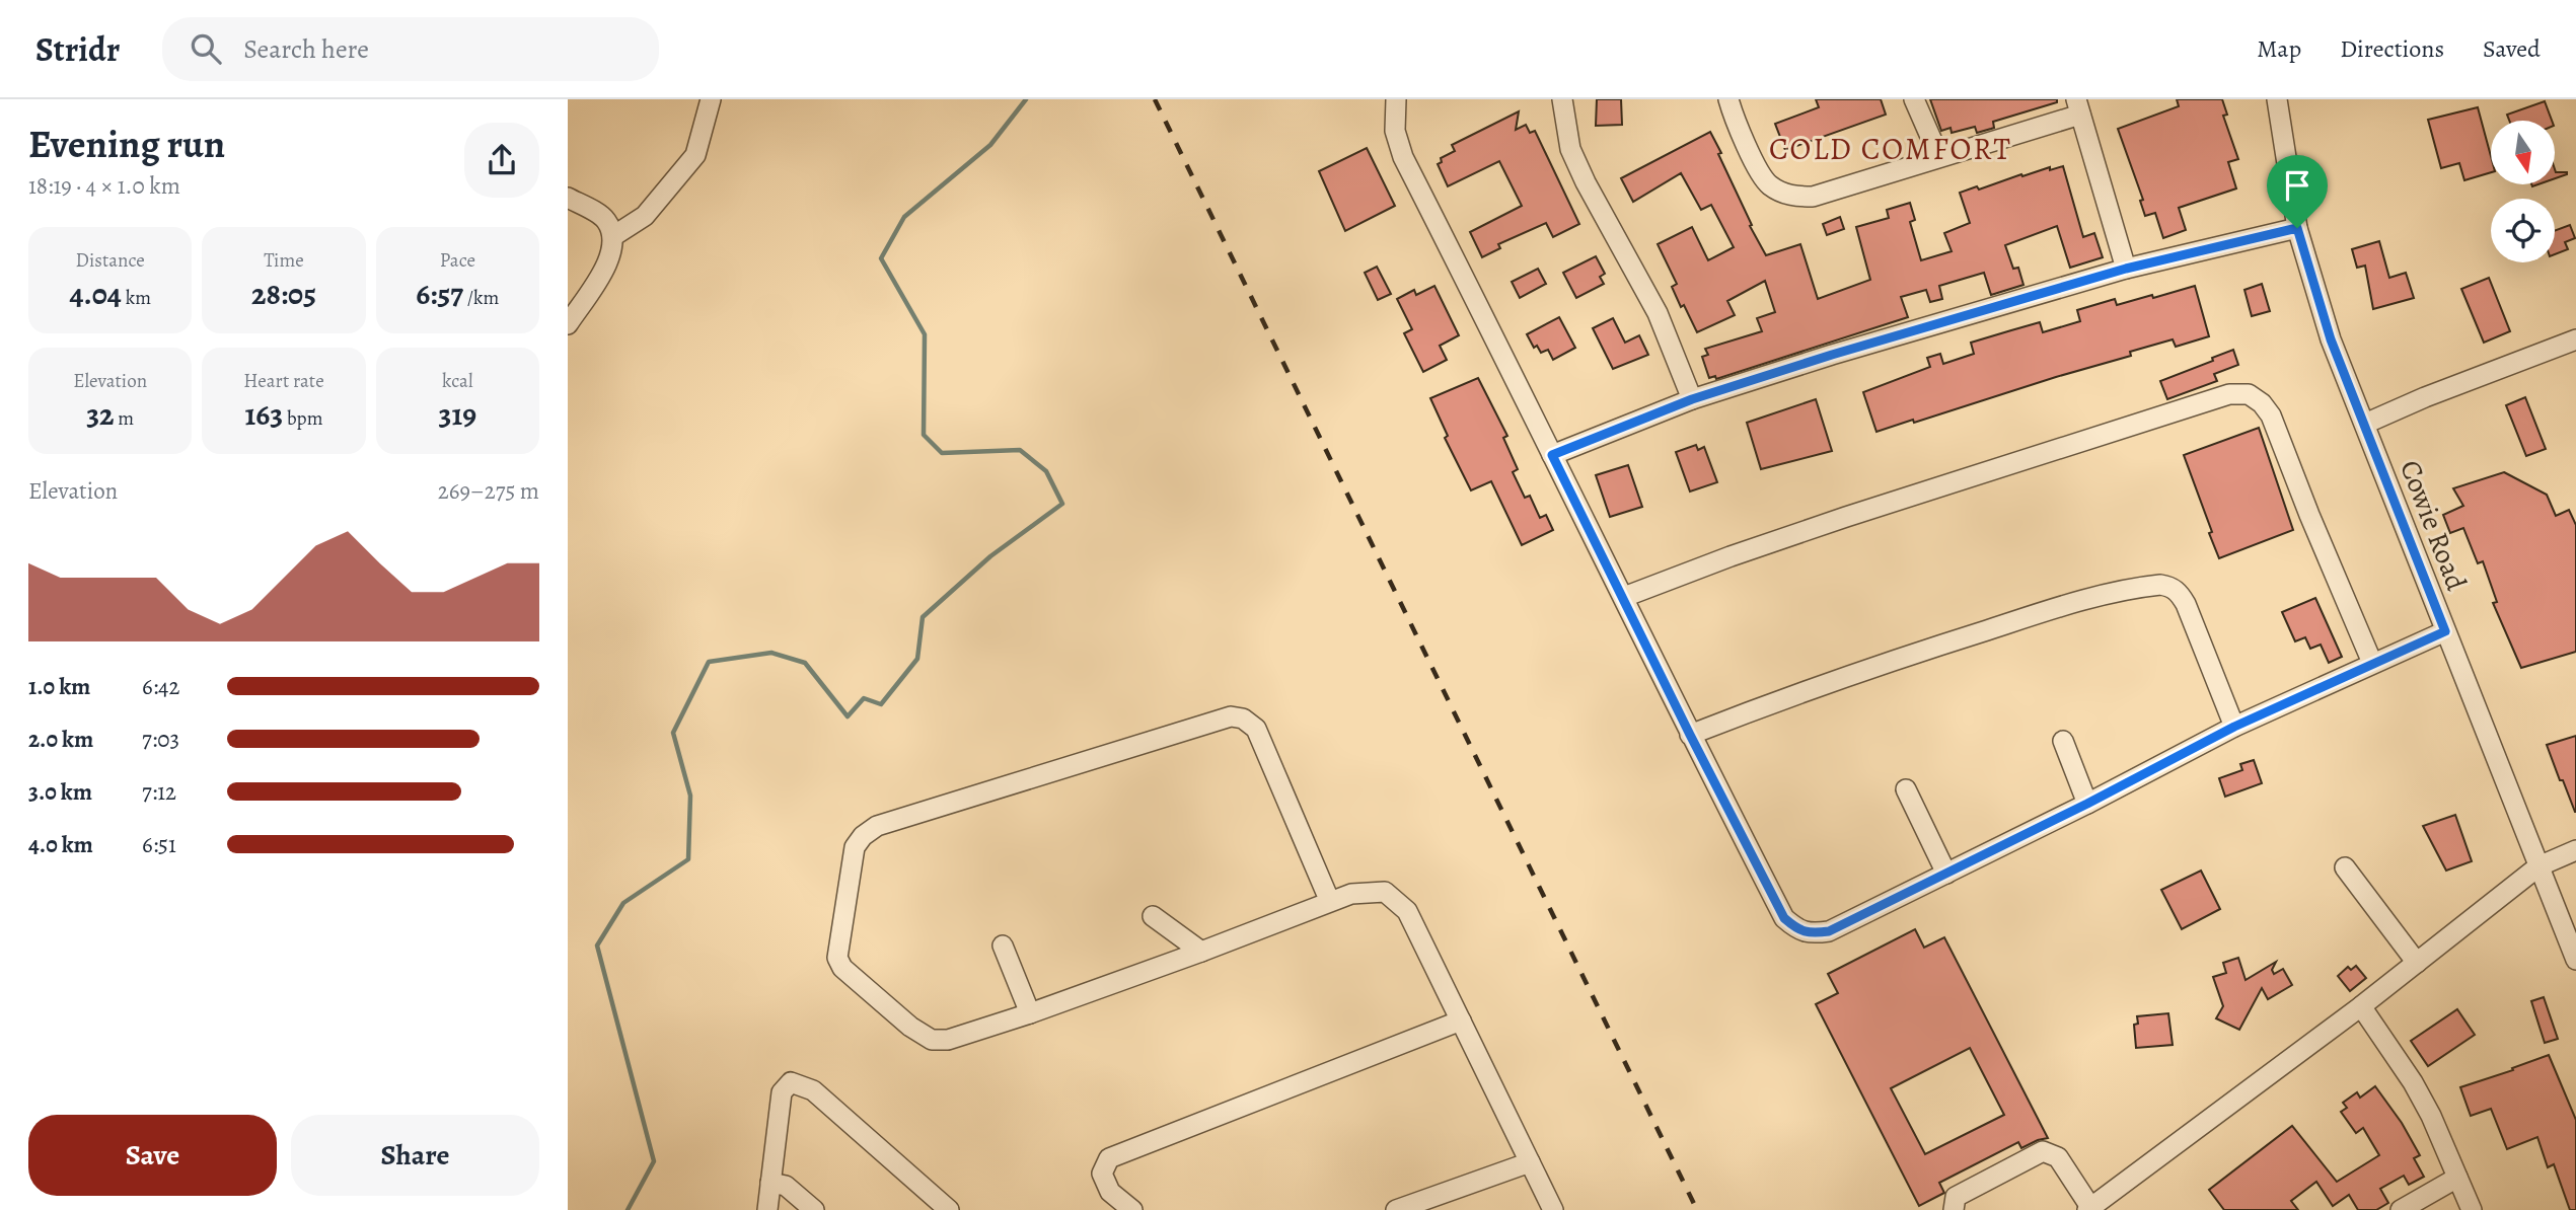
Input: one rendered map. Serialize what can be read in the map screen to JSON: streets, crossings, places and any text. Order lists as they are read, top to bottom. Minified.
{"streets":{"street":["Cowie Road"]},"districts":["COLD COMFORT"],"north":"bottom","page":{"header":"Stridr","search":"Search here","nav":["Map","Directions","Saved"],"heading":["Evening run","18:19 · 4 × 1.0 km"],"stats":[["Distance","4.04 km"],["Time","28:05"],["Pace","6:57 /km"],["Elevation","32 m"],["Heart rate","163 bpm"],["kcal","319"]],"chart":["Elevation","269–275 m"],"list":[{"name":"1.0 km","note":"6:42"},{"name":"2.0 km","note":"7:03"},{"name":"3.0 km","note":"7:12"},{"name":"4.0 km","note":"6:51"}],"buttons":["Save","Share"]}}
